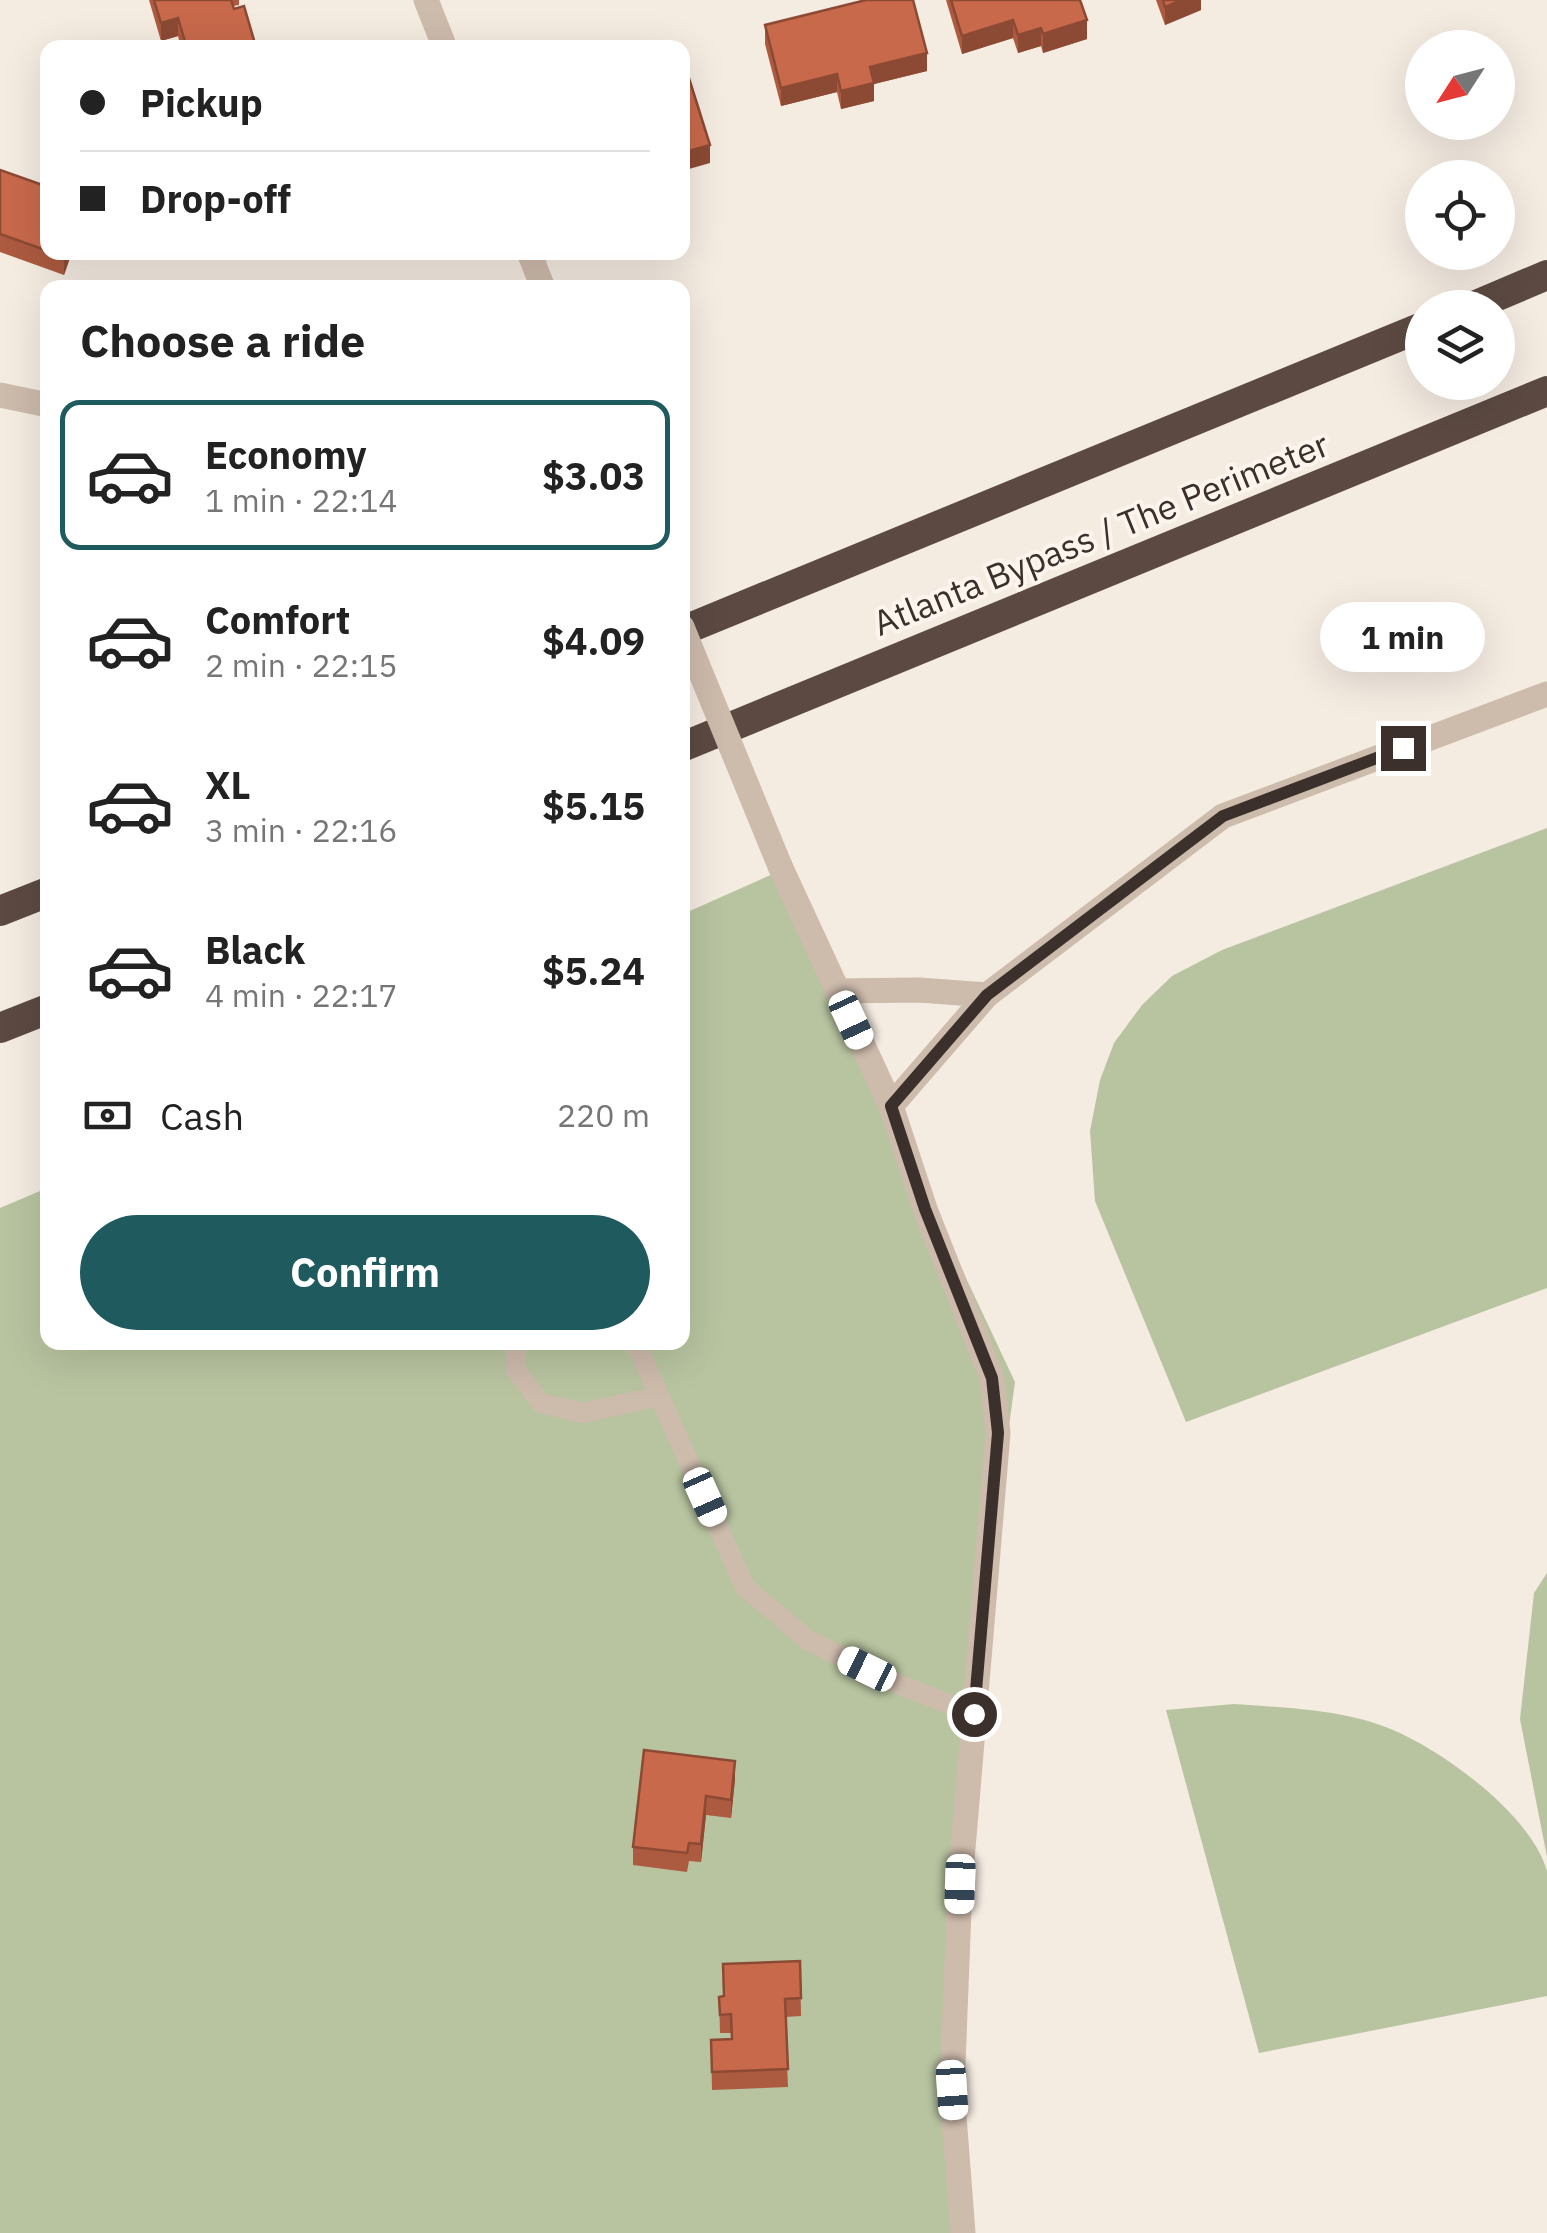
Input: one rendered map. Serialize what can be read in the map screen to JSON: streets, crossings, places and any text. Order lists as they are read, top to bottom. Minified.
{"streets":{"highway":["Atlanta Bypass / The Perimeter"]},"north":"bottom left","page":{"banner":["Pickup","Drop-off"],"heading":"Choose a ride","list":[{"name":"Economy","note":"1 min · 22:14","value":"$3.03"},{"name":"Comfort","note":"2 min · 22:15","value":"$4.09"},{"name":"XL","note":"3 min · 22:16","value":"$5.15"},{"name":"Black","note":"4 min · 22:17","value":"$5.24"}],"bubble":"1 min","pay":["Cash","220 m"],"buttons":"Confirm"}}
